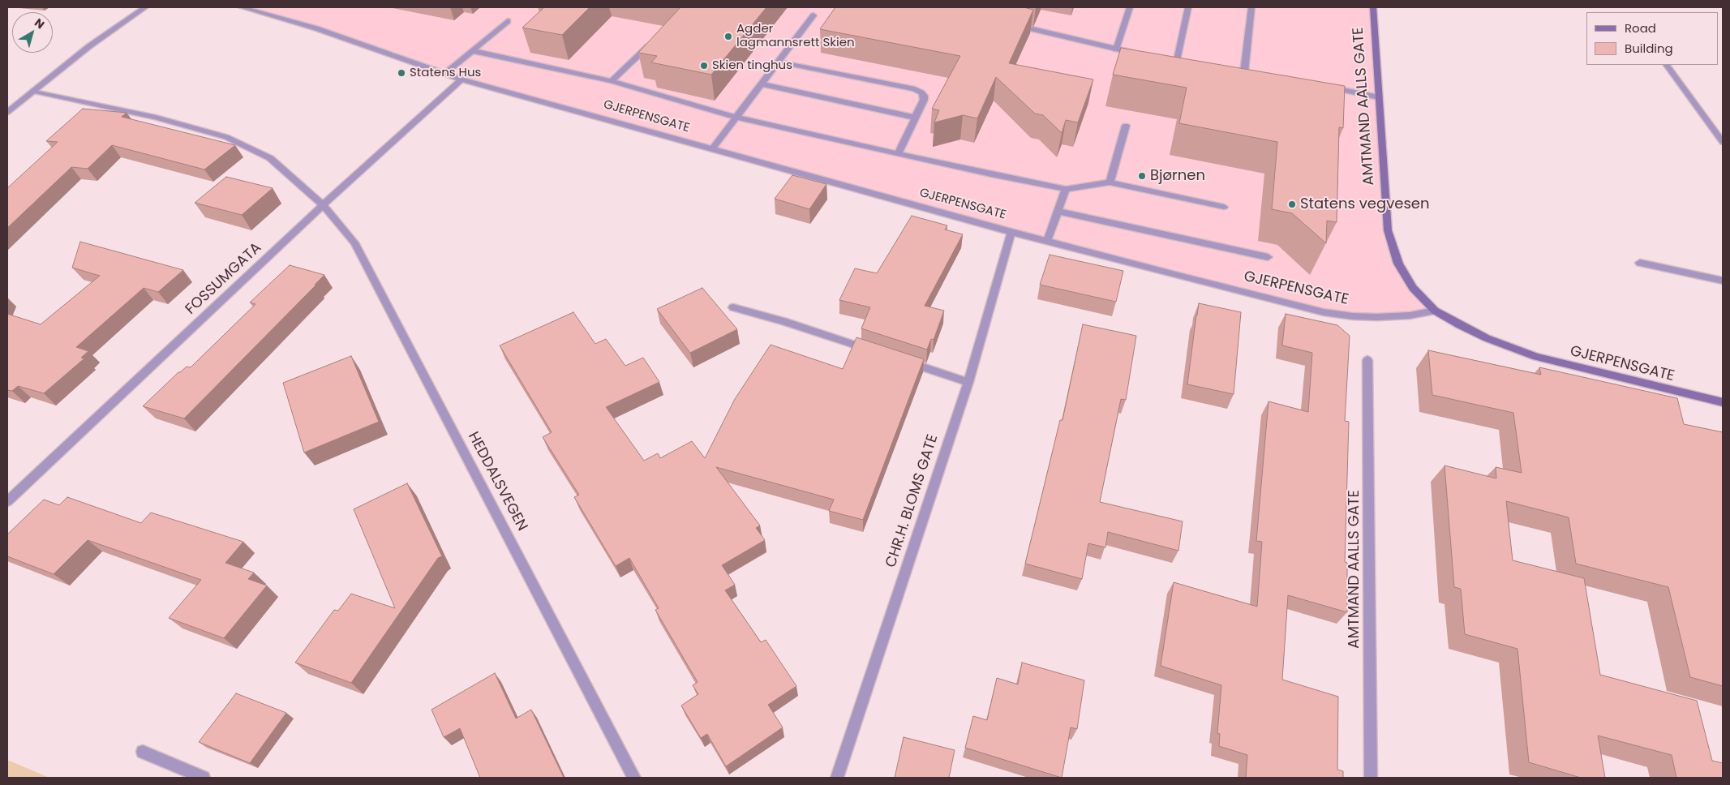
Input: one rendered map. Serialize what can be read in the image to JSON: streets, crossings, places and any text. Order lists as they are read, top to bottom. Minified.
{"streets":{"main road":["AMTMAND AALLS GATE","GJERPENSGATE"],"street":["FOSSUMGATA","HEDDALSVEGEN","CHR.H. BLOMS GATE"]},"crossings":[["AMTMAND AALLS GATE","GJERPENSGATE"],["GJERPENSGATE","FOSSUMGATA"],["GJERPENSGATE","CHR.H. BLOMS GATE"],["FOSSUMGATA","HEDDALSVEGEN"]],"places":["Agder lagmannsrett Skien","Skien tinghus","Statens Hus","Bjørnen","Statens vegvesen"],"legend":["Road","Building"],"north":"top right"}
